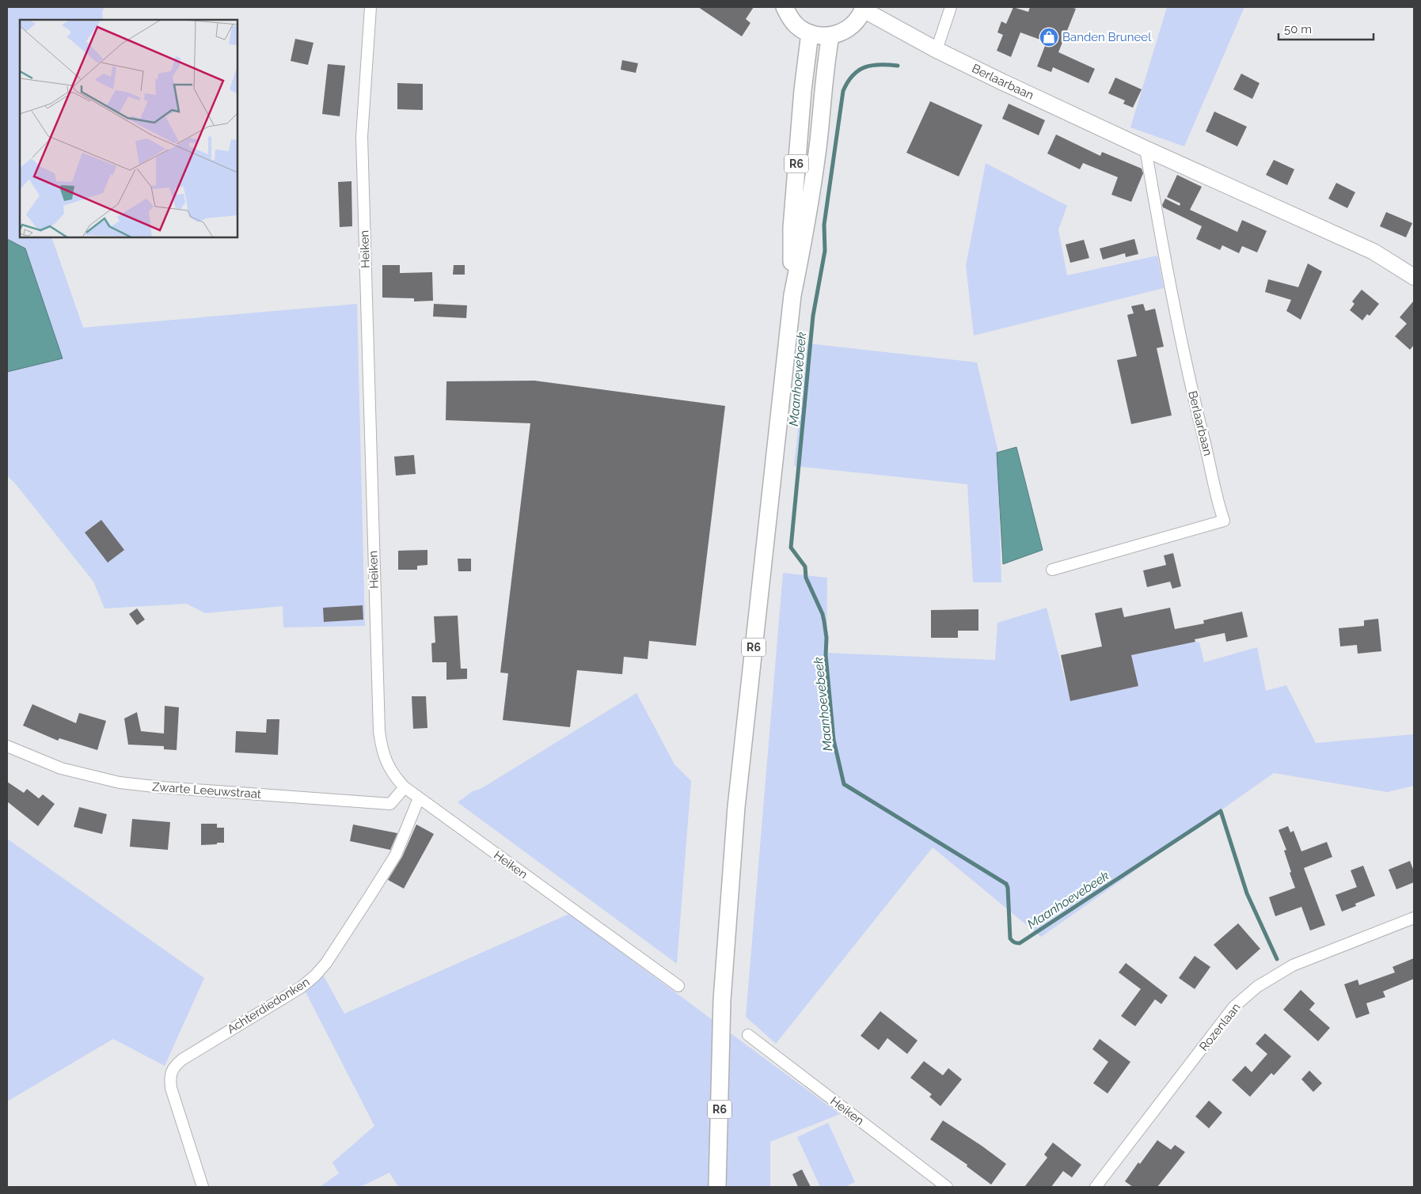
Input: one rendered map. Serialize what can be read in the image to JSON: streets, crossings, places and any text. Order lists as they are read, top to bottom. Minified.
{"streets":{"main road":["R6"],"street":["Berlaarbaan","Heiken","Zwarte Leeuwstraat","Achterdiedonken","Rozenlaan"]},"crossings":[["Heiken","Zwarte Leeuwstraat"],["Heiken","Achterdiedonken"]],"water":["Maanhoevebeek"],"places":{"shop":["Banden Bruneel"]},"scale_bar":"50 m"}
